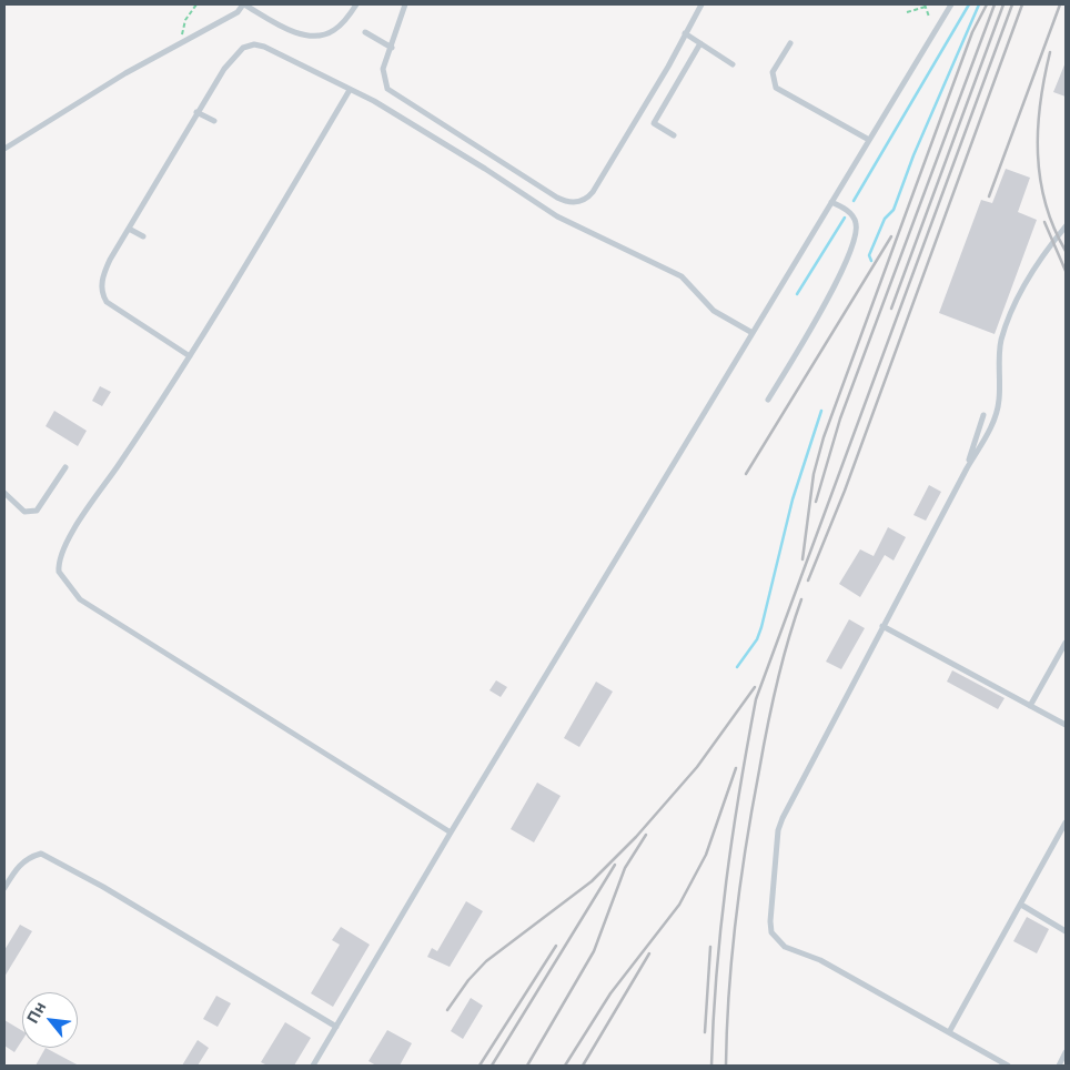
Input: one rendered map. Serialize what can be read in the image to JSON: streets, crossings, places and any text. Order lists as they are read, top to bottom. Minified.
{"north":"top left"}
